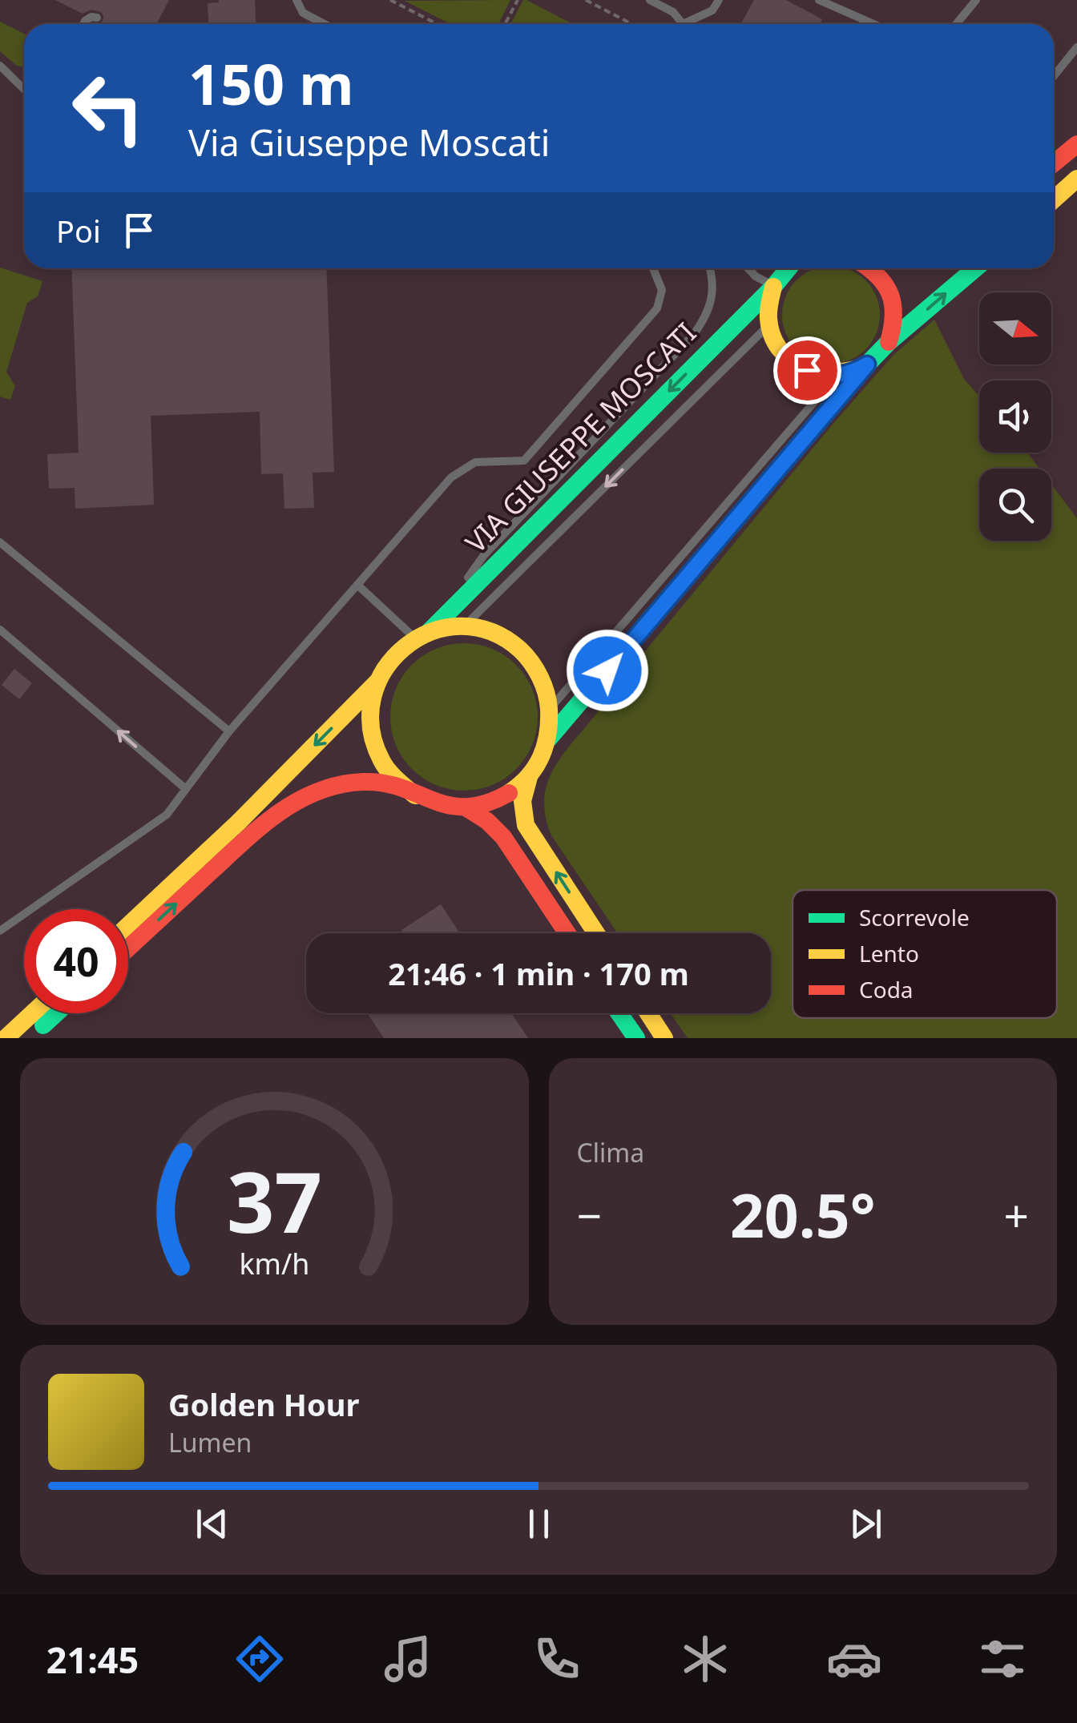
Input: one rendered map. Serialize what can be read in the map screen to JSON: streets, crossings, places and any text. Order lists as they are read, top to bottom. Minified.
{"streets":{"street":["VIA GIUSEPPE MOSCATI"]},"legend":["Scorrevole","Lento","Coda"],"north":"right","page":{"turn":["150 m","Via Giuseppe Moscati"],"then":"Poi","limit":"40","trip":"21:46 · 1 min · 170 m","tile":"Clima","heat":["−","20.5°","+"],"song":["Golden Hour","Lumen"],"tabs":"21:45","gauge":["37","km/h"]}}
